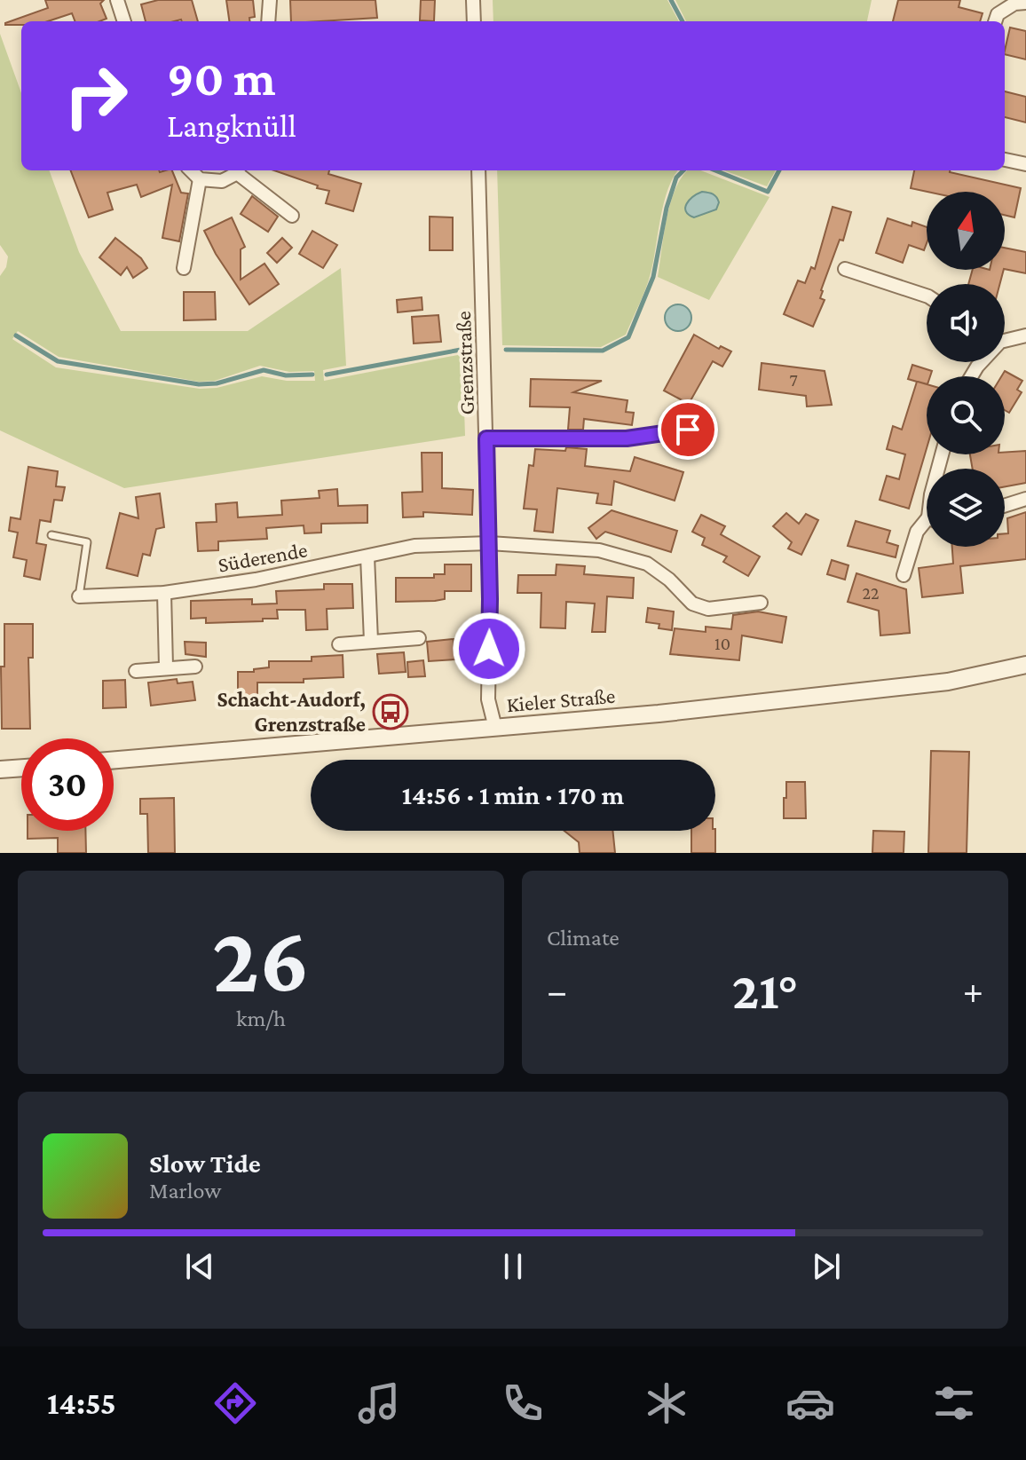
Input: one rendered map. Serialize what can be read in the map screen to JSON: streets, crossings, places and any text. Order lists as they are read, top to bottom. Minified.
{"streets":{"street":["Grenzstraße","Süderende","Kieler Straße"]},"crossings":[["Grenzstraße","Süderende"],["Grenzstraße","Kieler Straße"]],"places":{"bus stop":["Schacht-Audorf, Grenzstraße"]},"house_numbers":["7","22","10"],"north":"top","page":{"turn":["90 m","Langknüll"],"limit":"30","trip":"14:56 · 1 min · 170 m","tile":[["26","km/h"],"Climate"],"heat":["−","21°","+"],"song":["Slow Tide","Marlow"],"tabs":"14:55"}}
